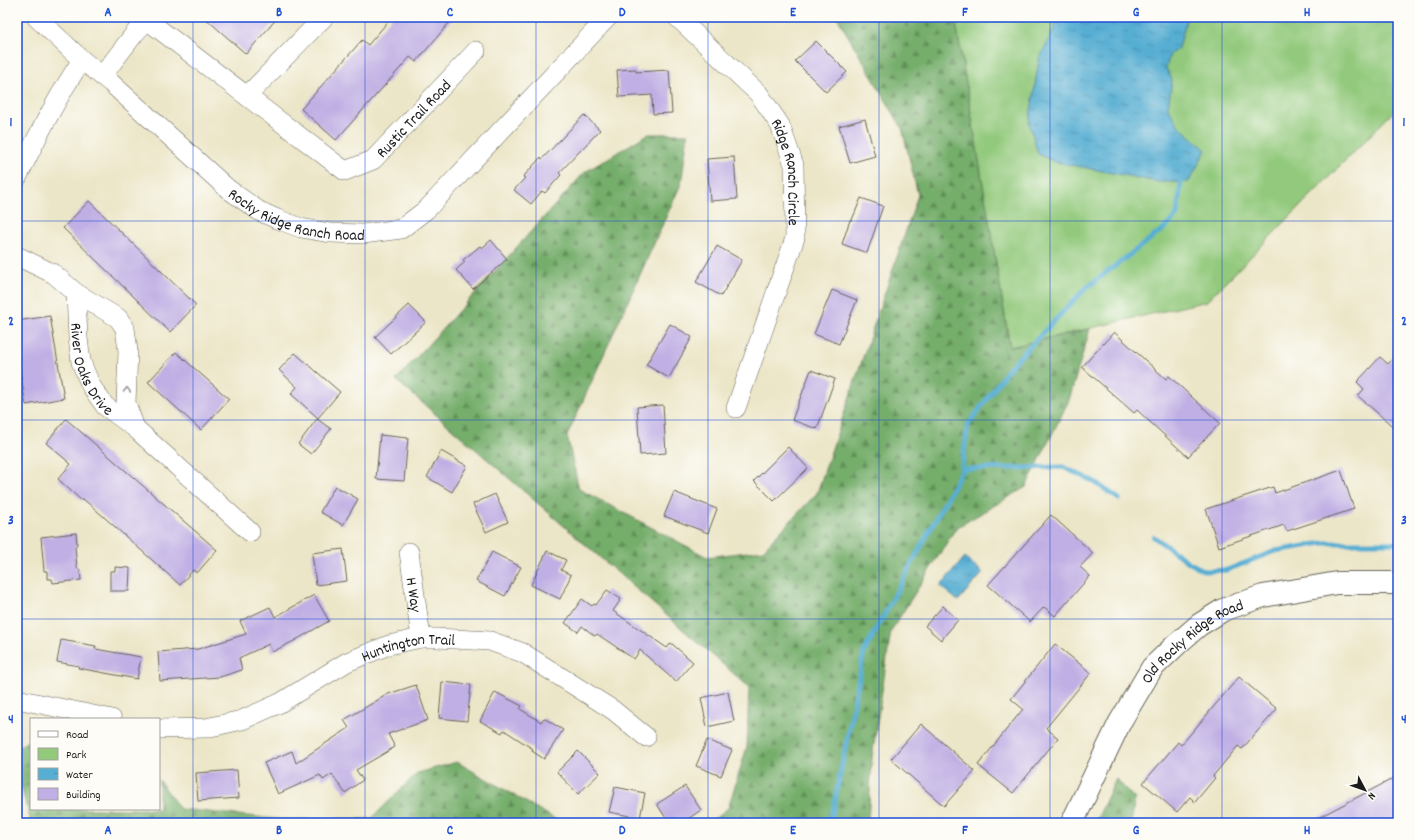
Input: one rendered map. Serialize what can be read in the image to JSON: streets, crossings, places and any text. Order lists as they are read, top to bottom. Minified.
{"streets":{"street":["Rustic Trail Road","Ridge Ranch Circle","Rocky Ridge Ranch Road","River Oaks Drive","H Way","Old Rocky Ridge Road","Huntington Trail"]},"crossings":[["H Way","Huntington Trail"]],"legend":["Road","Park","Water","Building"],"north":"bottom right","grid":{"columns":["A","B","C","D","E","F","G","H"],"rows":["1","2","3","4"]}}
